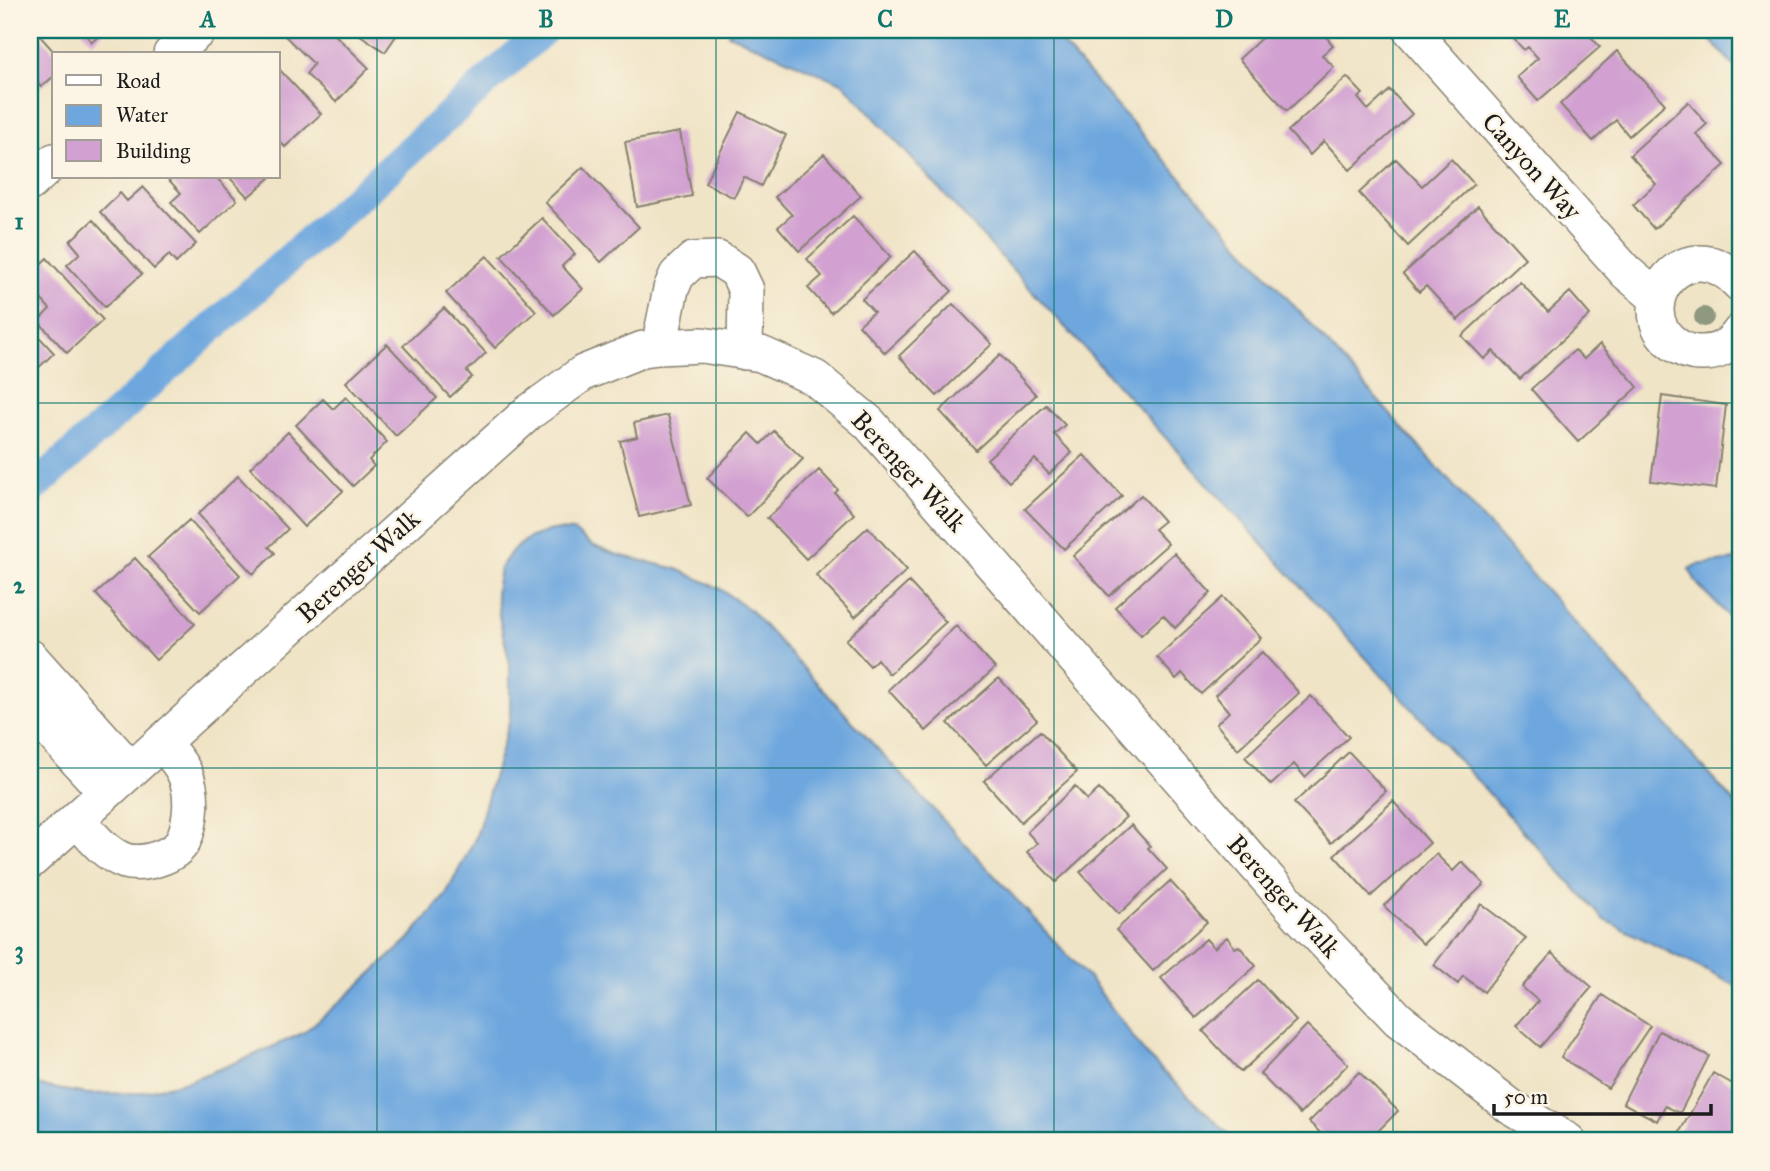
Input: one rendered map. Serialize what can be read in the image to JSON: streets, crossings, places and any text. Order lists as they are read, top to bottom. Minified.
{"streets":{"street":["Canyon Way","Berenger Walk"]},"legend":["Road","Water","Building"],"scale_bar":"50 m","grid":{"columns":["A","B","C","D","E"],"rows":["1","2","3"]}}
